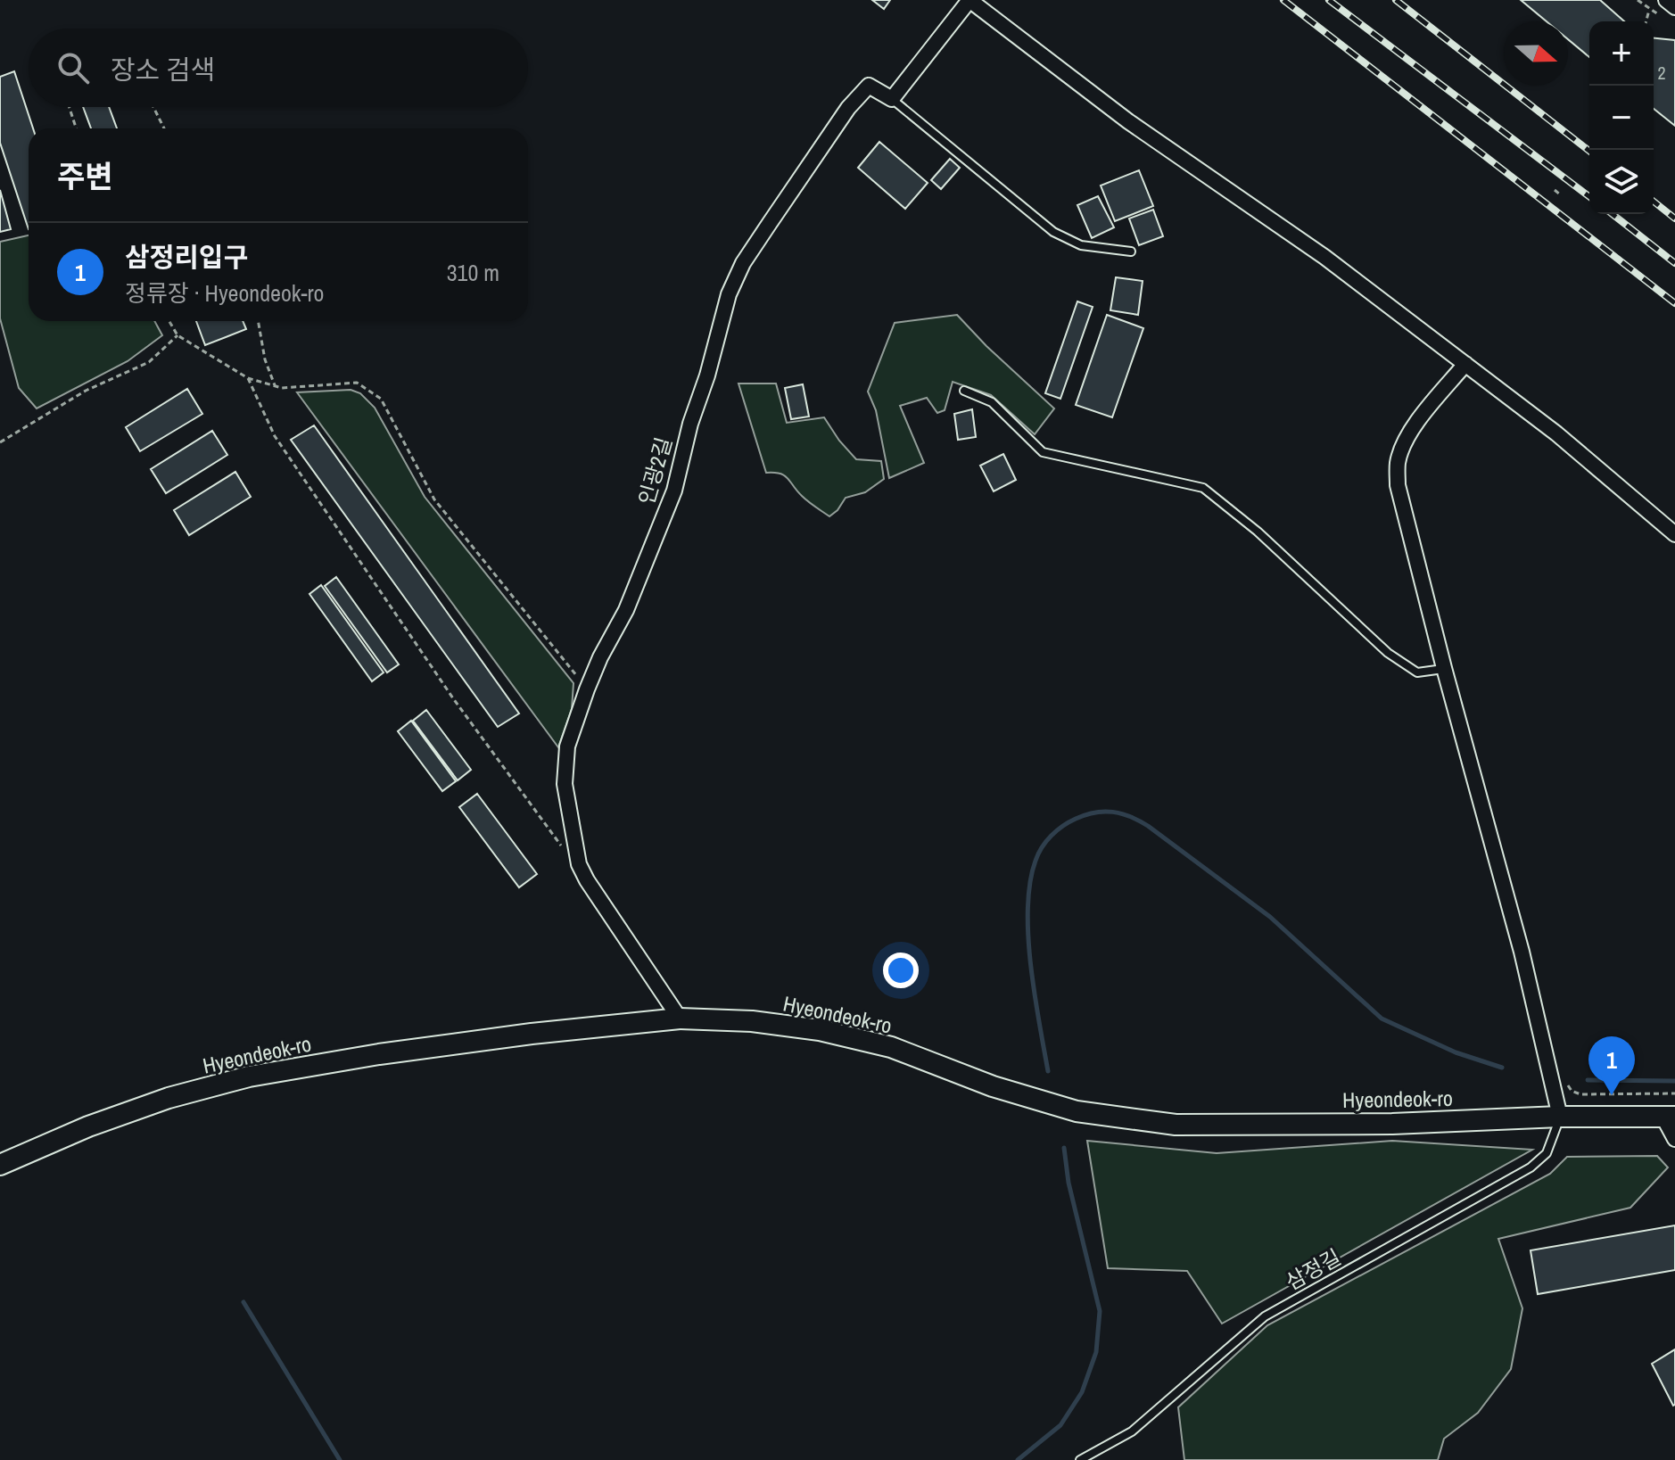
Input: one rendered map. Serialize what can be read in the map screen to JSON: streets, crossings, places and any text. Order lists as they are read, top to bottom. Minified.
{"streets":{"main road":["Hyeondeok-ro"],"street":["인광2길"],"lane":["삼정길"]},"crossings":[["인광2길","Hyeondeok-ro"],["Hyeondeok-ro","삼정길"]],"house_numbers":["2"],"north":"right","page":{"map_buttons":["+","−"],"search":"장소 검색","heading":"주변","list":[{"mark":"1","name":"삼정리입구","note":"정류장 · Hyeondeok-ro","value":"310 m"}],"pins":"1"}}
